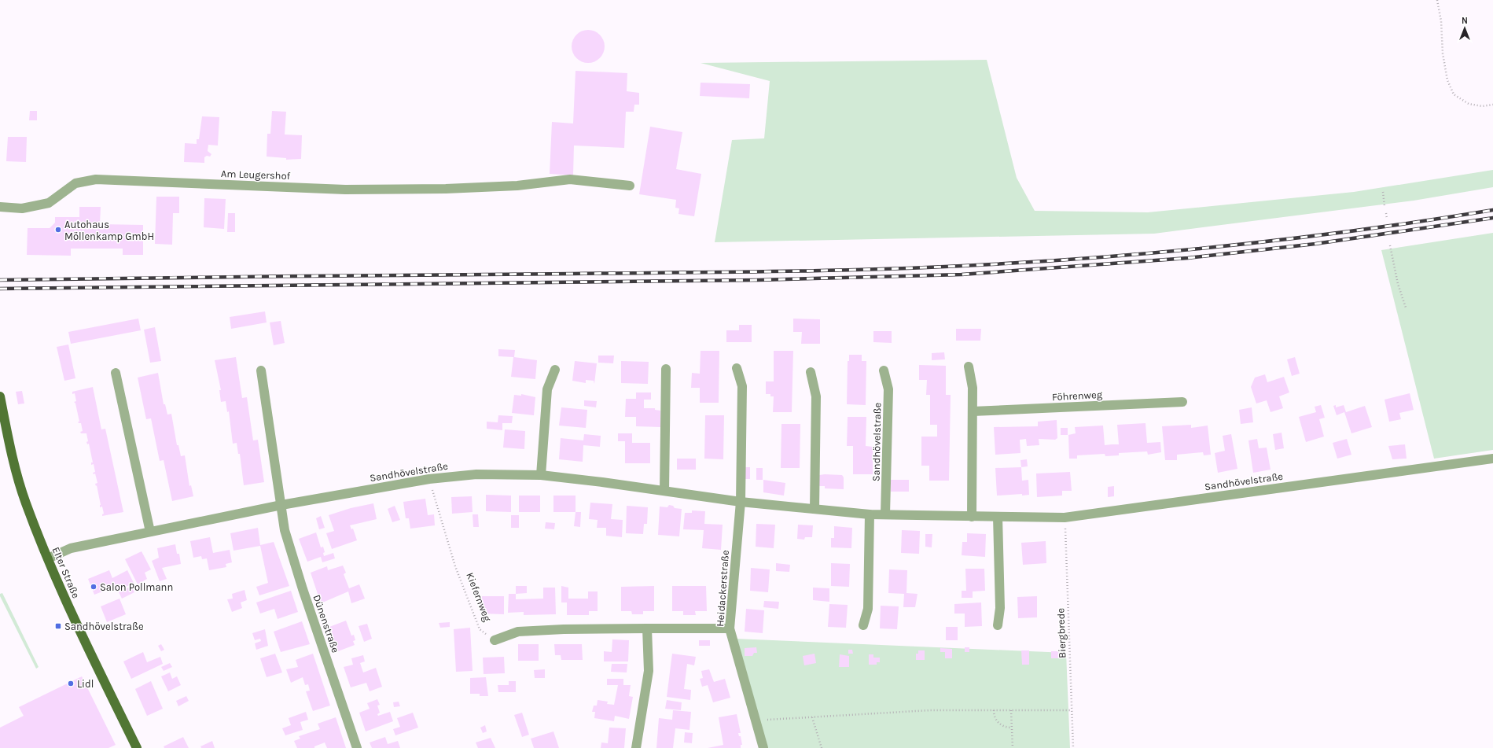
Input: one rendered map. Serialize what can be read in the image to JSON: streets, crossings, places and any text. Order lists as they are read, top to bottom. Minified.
{"streets":{"main road":["Elter Straße"],"street":["Am Leugershof","Föhrenweg","Sandhövelstraße","Heidackerstraße","Dünenstraße"],"path":["Kiefernweg","Biergbrede"]},"crossings":[["Sandhövelstraße","Elter Straße"],["Sandhövelstraße","Heidackerstraße"],["Sandhövelstraße","Kiefernweg"],["Sandhövelstraße","Dünenstraße"],["Sandhövelstraße","Biergbrede"]],"places":{"other":["Autohaus Möllenkamp GmbH","Salon Pollmann","Lidl"],"transit":["Sandhövelstraße"]},"north":"top"}
